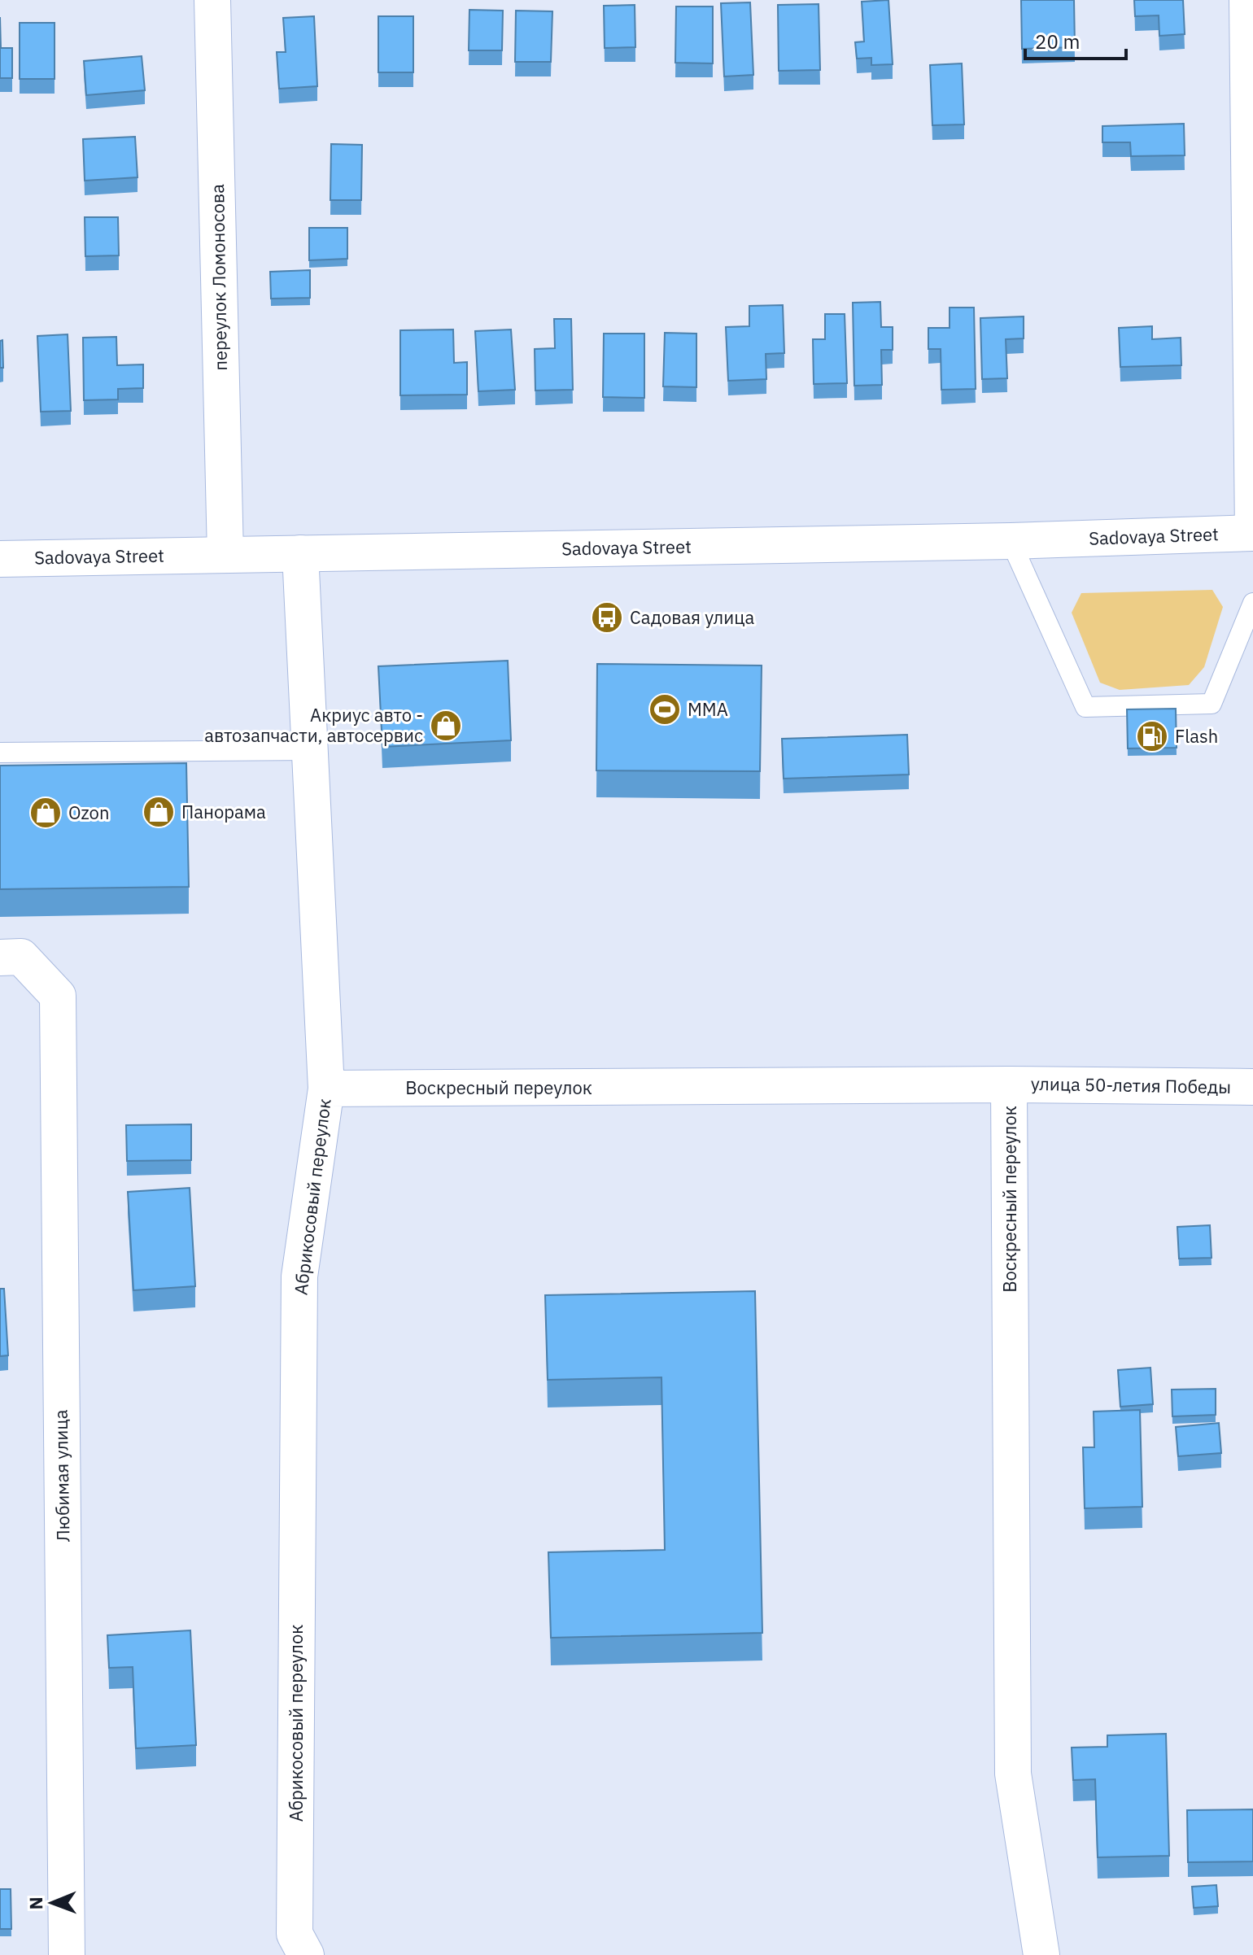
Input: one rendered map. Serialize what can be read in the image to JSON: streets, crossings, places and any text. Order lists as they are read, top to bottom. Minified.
{"streets":{"street":["переулок Ломоносова","Sadovaya Street","улица 50-летия Победы","Воскресный переулок","Абрикосовый переулок","Любимая улица"]},"crossings":[["переулок Ломоносова","Sadovaya Street"],["Sadovaya Street","Абрикосовый переулок"],["улица 50-летия Победы","Воскресный переулок"],["Воскресный переулок","Абрикосовый переулок"]],"places":{"bus stop":["Садовая улица"],"sports":["ММА"],"shop":["Акриус авто - автозапчасти, автосервис","Панорама","Ozon"],"fuel station":["Flash"]},"scale_bar":"20 m","north":"left"}
